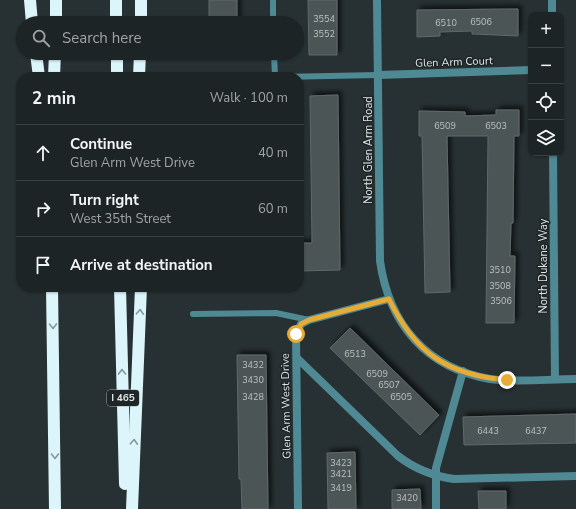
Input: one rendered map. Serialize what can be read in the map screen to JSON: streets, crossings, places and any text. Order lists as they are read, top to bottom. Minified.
{"streets":{"highway":["I 465"],"street":["Glen Arm Court","North Glen Arm Road","North Dukane Way","Glen Arm West Drive"]},"crossings":[["Glen Arm Court","North Glen Arm Road"],["North Glen Arm Road","North Dukane Way"]],"house_numbers":["3554","6506","6510","3552","6509","6503","3510","3508","3506","6513","3432","6509","3430","6507","3428","6505","6443","6437","3423","3421","3419","3420"],"page":{"map_buttons":["+","−"],"search":"Search here","heading":["2 min","Walk · 100 m"],"list":[["Continue","Glen Arm West Drive","40 m"],["Turn right","West 35th Street","60 m"],"Arrive at destination"]}}
